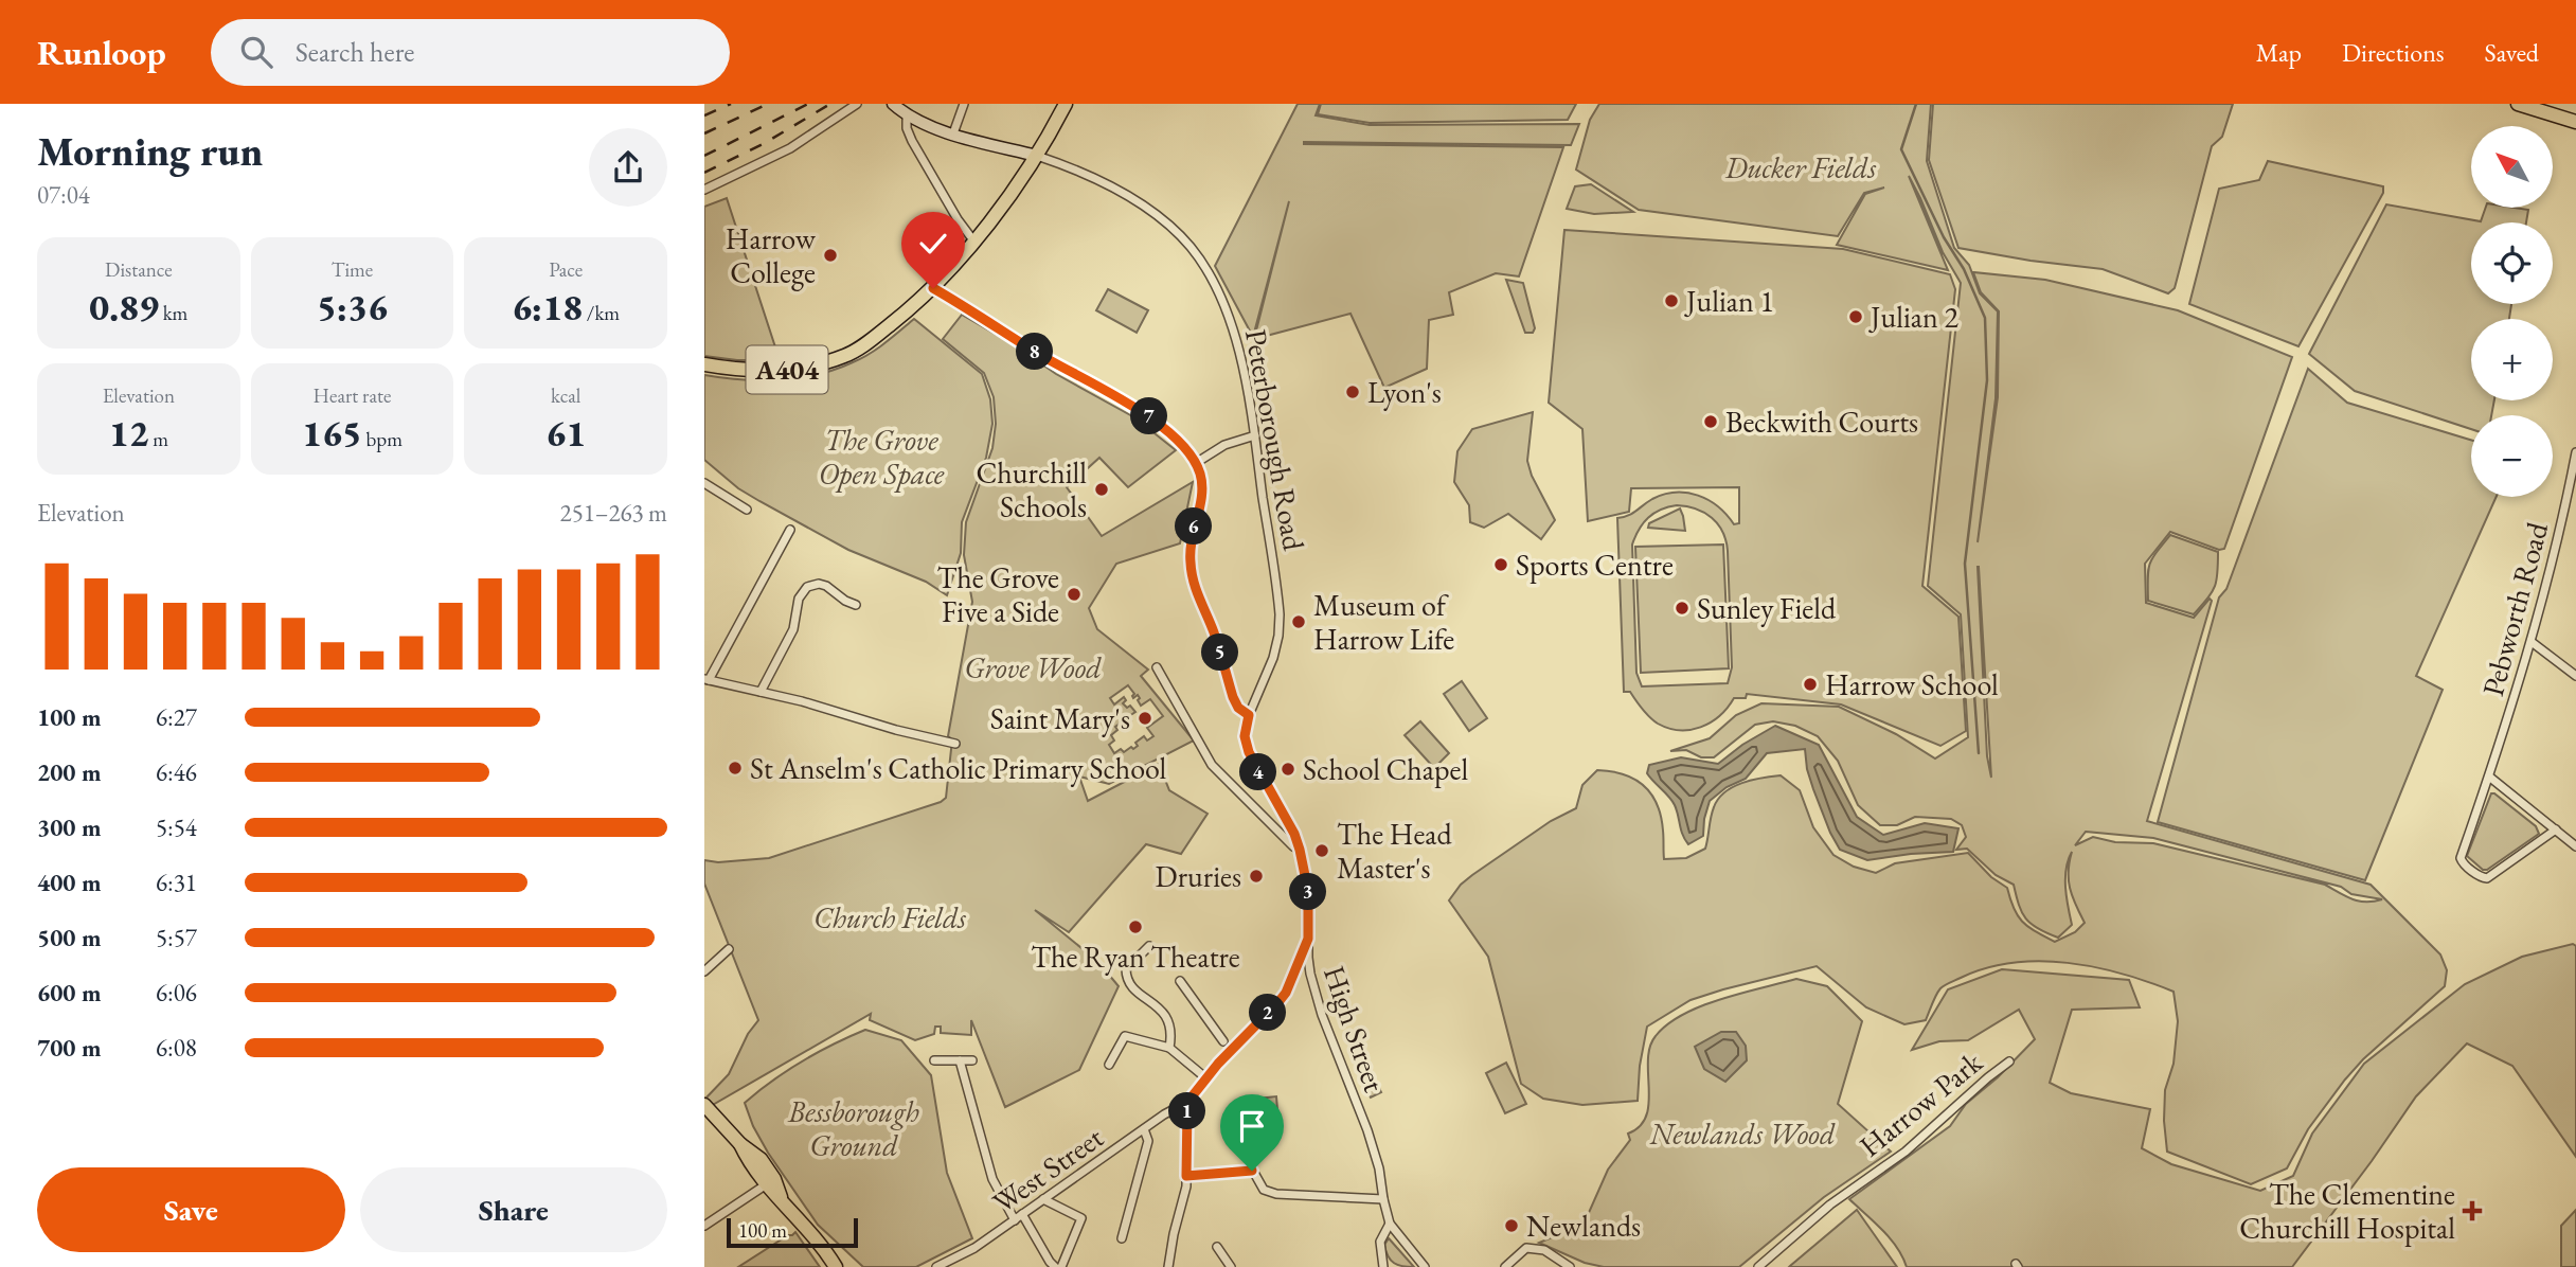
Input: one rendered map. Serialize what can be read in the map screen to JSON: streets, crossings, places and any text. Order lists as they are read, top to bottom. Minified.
{"streets":{"main road":["A404","Peterborough Road"],"street":["Pebworth Road","High Street","Harrow Park","West Street"]},"crossings":[["A404","Peterborough Road"],["Peterborough Road","High Street"],["High Street","West Street"]],"parks":["Ducker Fields","The Grove Open Space","Grove Wood","Church Fields","Bessborough Ground","Newlands Wood"],"places":{"other":["Harrow College","Julian 1","Julian 2","Lyon's","Beckwith Courts","Churchill Schools","Sports Centre","The Grove Five a Side","Sunley Field","Museum of Harrow Life","Harrow School","Saint Mary's","St Anselm's Catholic Primary School","School Chapel","The Head Master's","Druries","The Ryan Theatre","Newlands"],"health":["The Clementine Churchill Hospital"]},"scale_bar":"100 m","north":"top left","page":{"header":"Runloop","search":"Search here","nav":["Map","Directions","Saved"],"heading":["Morning run","07:04"],"map_buttons":["+","−"],"stats":[["Distance","0.89 km"],["Time","5:36"],["Pace","6:18 /km"],["Elevation","12 m"],["Heart rate","165 bpm"],["kcal","61"]],"pins":["8","7","6","5","4","3","2","1"],"chart":["Elevation","251–263 m"],"list":[{"name":"100 m","note":"6:27"},{"name":"200 m","note":"6:46"},{"name":"300 m","note":"5:54"},{"name":"400 m","note":"6:31"},{"name":"500 m","note":"5:57"},{"name":"600 m","note":"6:06"},{"name":"700 m","note":"6:08"}],"buttons":["Save","Share"],"scale":"100 m"}}
